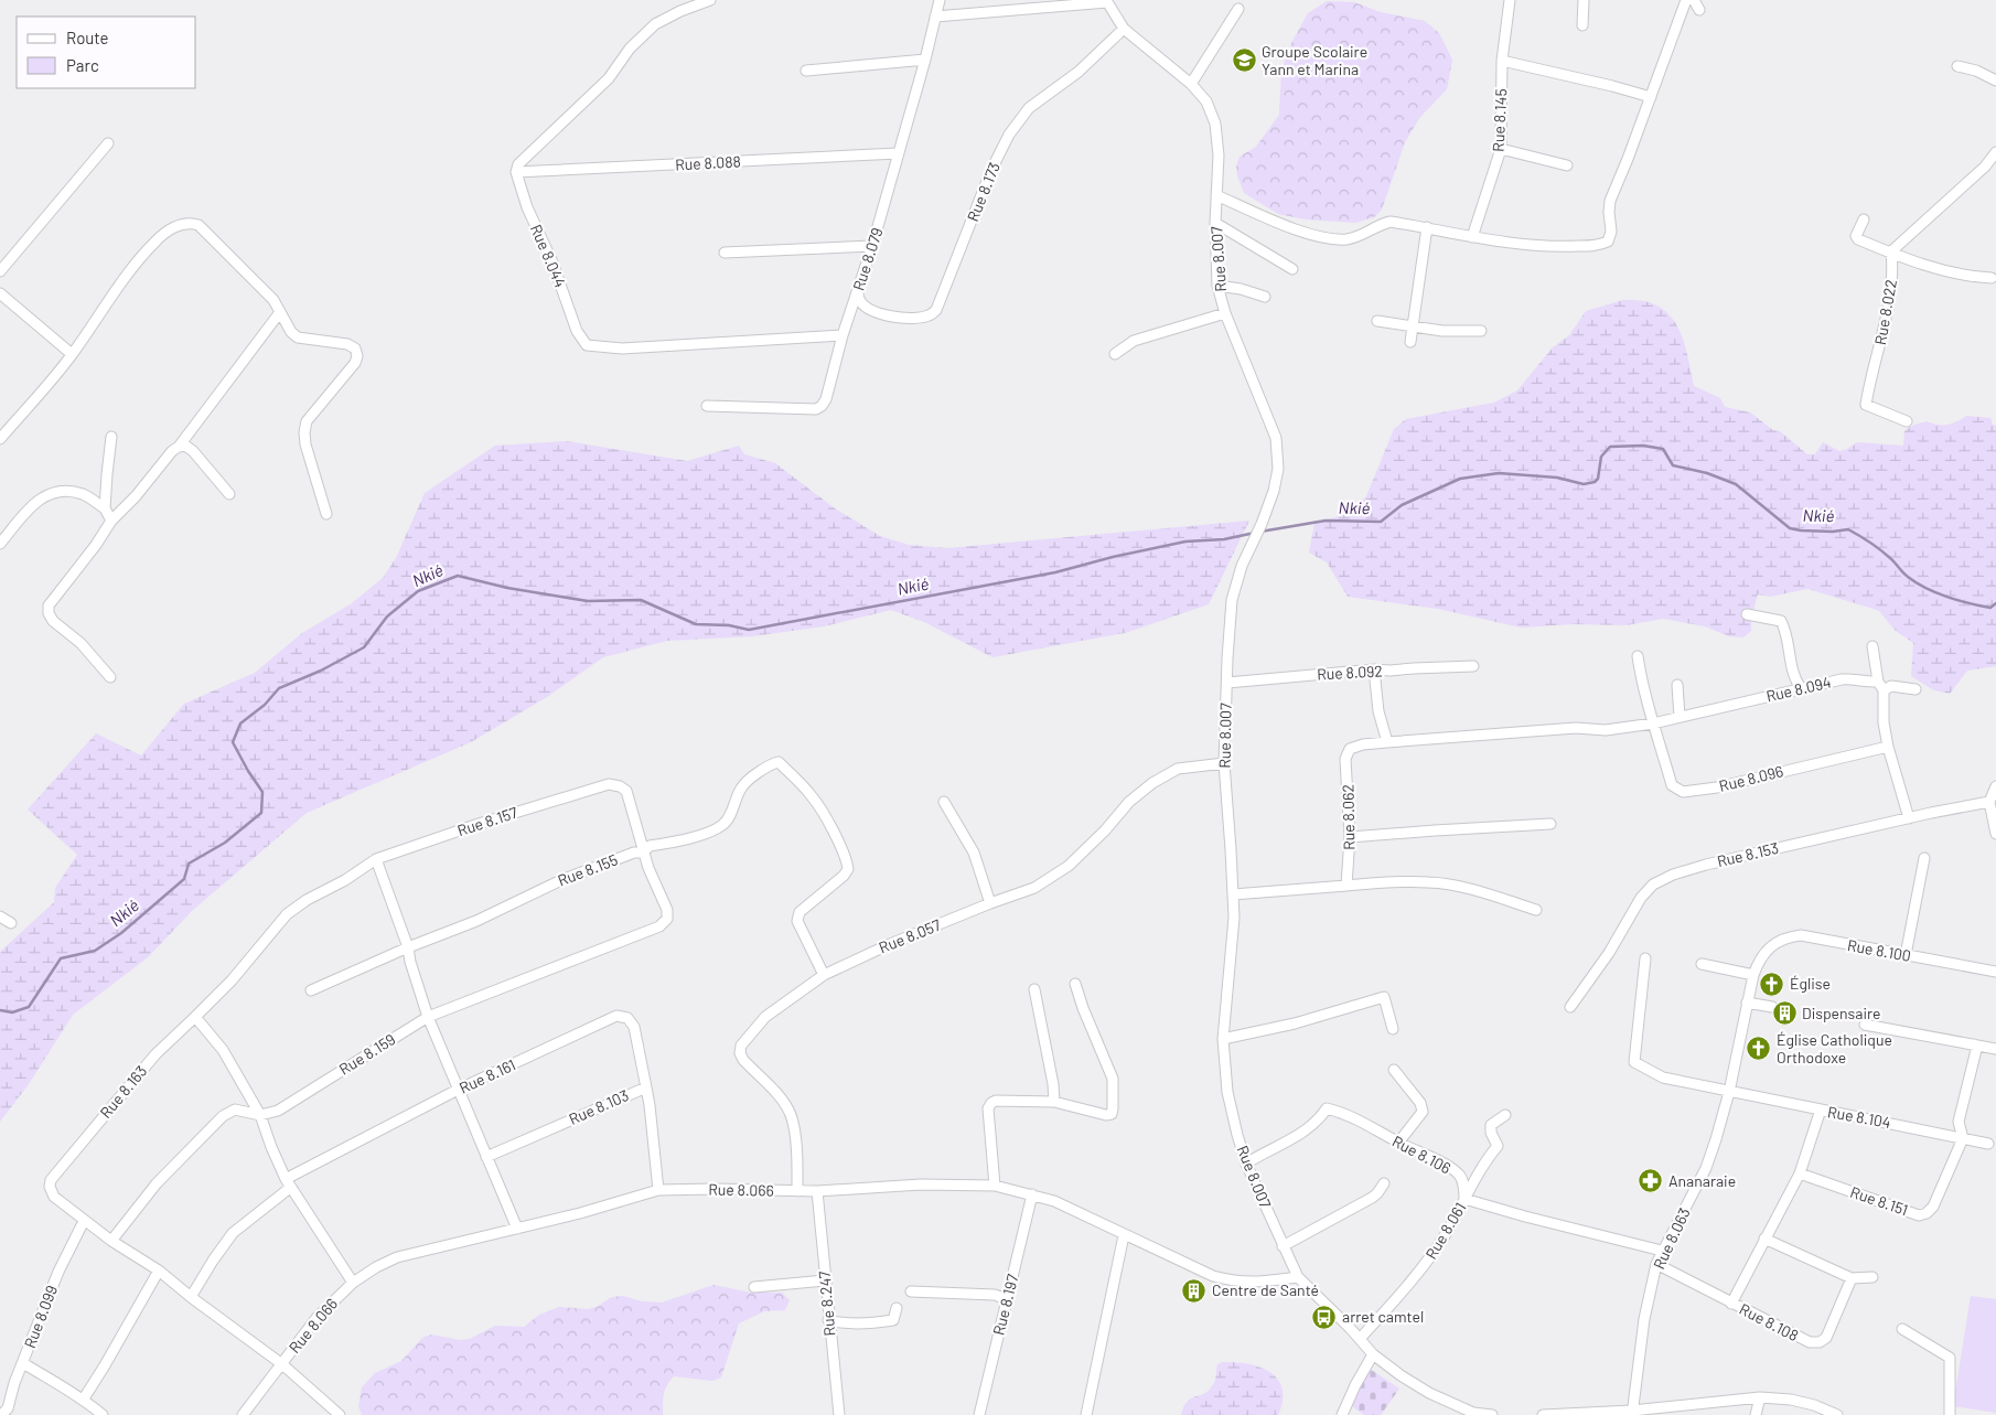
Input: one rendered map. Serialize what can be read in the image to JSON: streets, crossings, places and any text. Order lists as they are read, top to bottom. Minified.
{"streets":{"street":["Rue 8.145","Rue 8.088","Rue 8.173","Rue 8.044","Rue 8.079","Rue 8.007","Rue 8.022","Rue 8.092","Rue 8.094","Rue 8.096","Rue 8.062","Rue 8.157","Rue 8.153","Rue 8.155","Rue 8.057","Rue 8.100","Rue 8.159","Rue 8.161","Rue 8.163","Rue 8.103","Rue 8.104","Rue 8.106","Rue 8.066","Rue 8.151","Rue 8.061","Rue 8.063","Rue 8.247","Rue 8.197","Rue 8.099","Rue 8.108"]},"crossings":[["Rue 8.088","Rue 8.044"],["Rue 8.088","Rue 8.079"],["Rue 8.173","Rue 8.079"],["Rue 8.173","Rue 8.007"],["Rue 8.044","Rue 8.079"],["Rue 8.007","Rue 8.092"],["Rue 8.007","Rue 8.057"],["Rue 8.007","Rue 8.106"],["Rue 8.007","Rue 8.066"],["Rue 8.007","Rue 8.061"],["Rue 8.094","Rue 8.096"],["Rue 8.094","Rue 8.062"],["Rue 8.157","Rue 8.155"],["Rue 8.157","Rue 8.159"],["Rue 8.155","Rue 8.057"],["Rue 8.155","Rue 8.159"],["Rue 8.057","Rue 8.066"],["Rue 8.100","Rue 8.063"],["Rue 8.159","Rue 8.163"],["Rue 8.161","Rue 8.163"],["Rue 8.161","Rue 8.103"],["Rue 8.163","Rue 8.066"],["Rue 8.163","Rue 8.099"],["Rue 8.103","Rue 8.066"],["Rue 8.104","Rue 8.151"],["Rue 8.106","Rue 8.061"],["Rue 8.066","Rue 8.247"],["Rue 8.066","Rue 8.197"],["Rue 8.063","Rue 8.108"]],"water":["Nkié"],"places":{"school or university":["Groupe Scolaire Yann et Marina"],"church":["Église","Église Catholique Orthodoxe"],"building":["Dispensaire","Centre de Santé"],"pharmacy":["Ananaraie"],"bus stop":["arret camtel"]},"legend":["Route","Parc"]}
